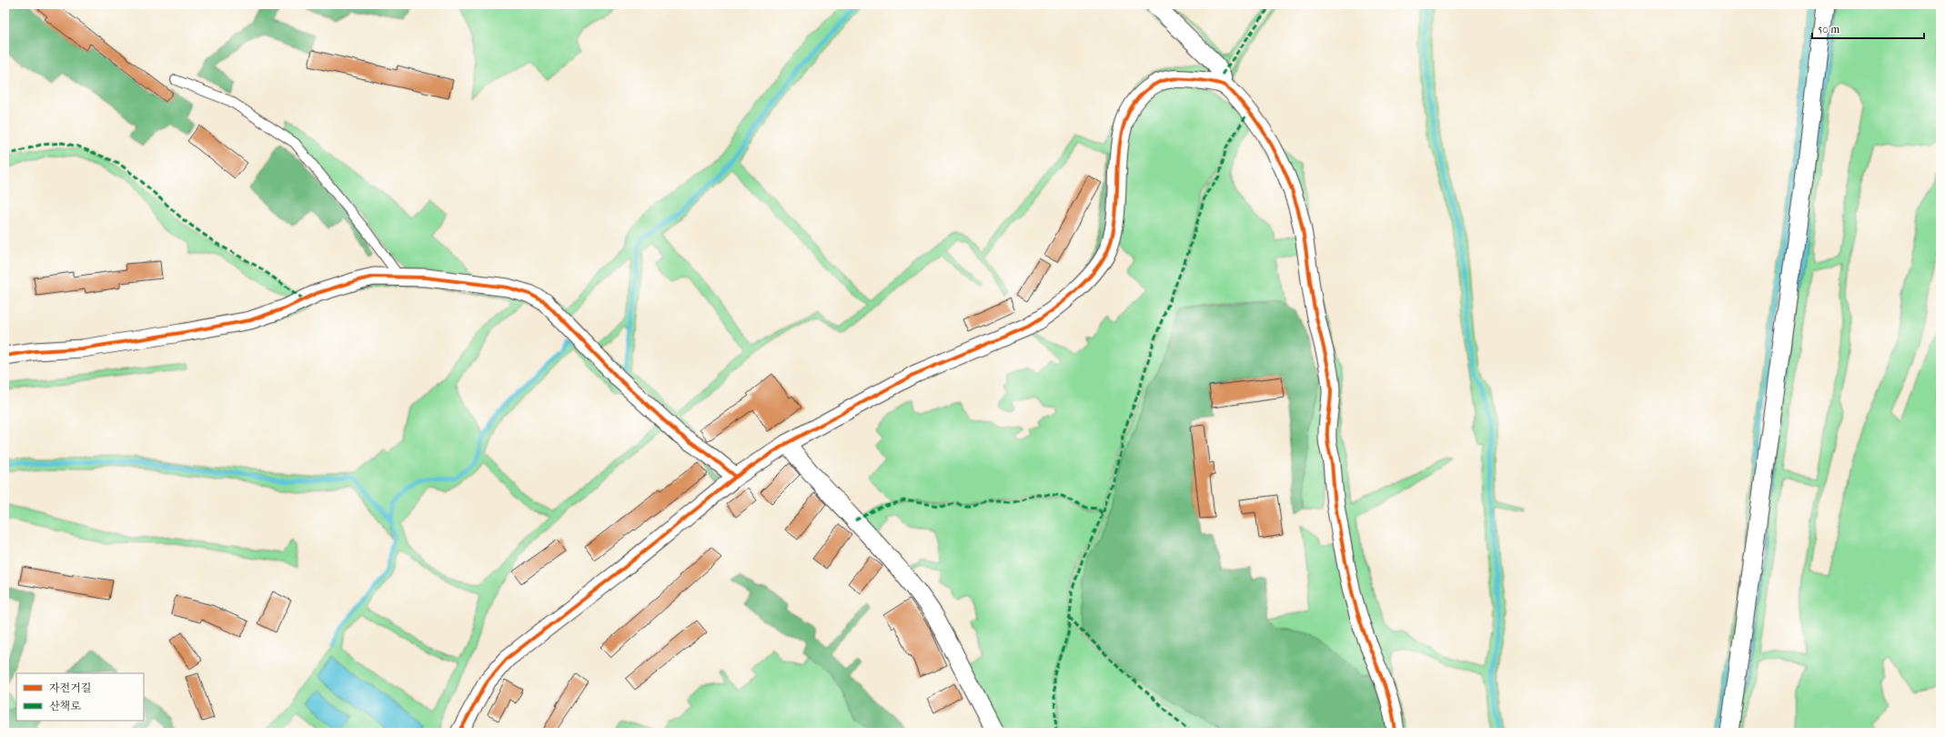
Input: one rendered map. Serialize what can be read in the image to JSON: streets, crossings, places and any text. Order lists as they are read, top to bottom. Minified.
{"legend":["자전거길","산책로"],"scale_bar":"50 m"}
